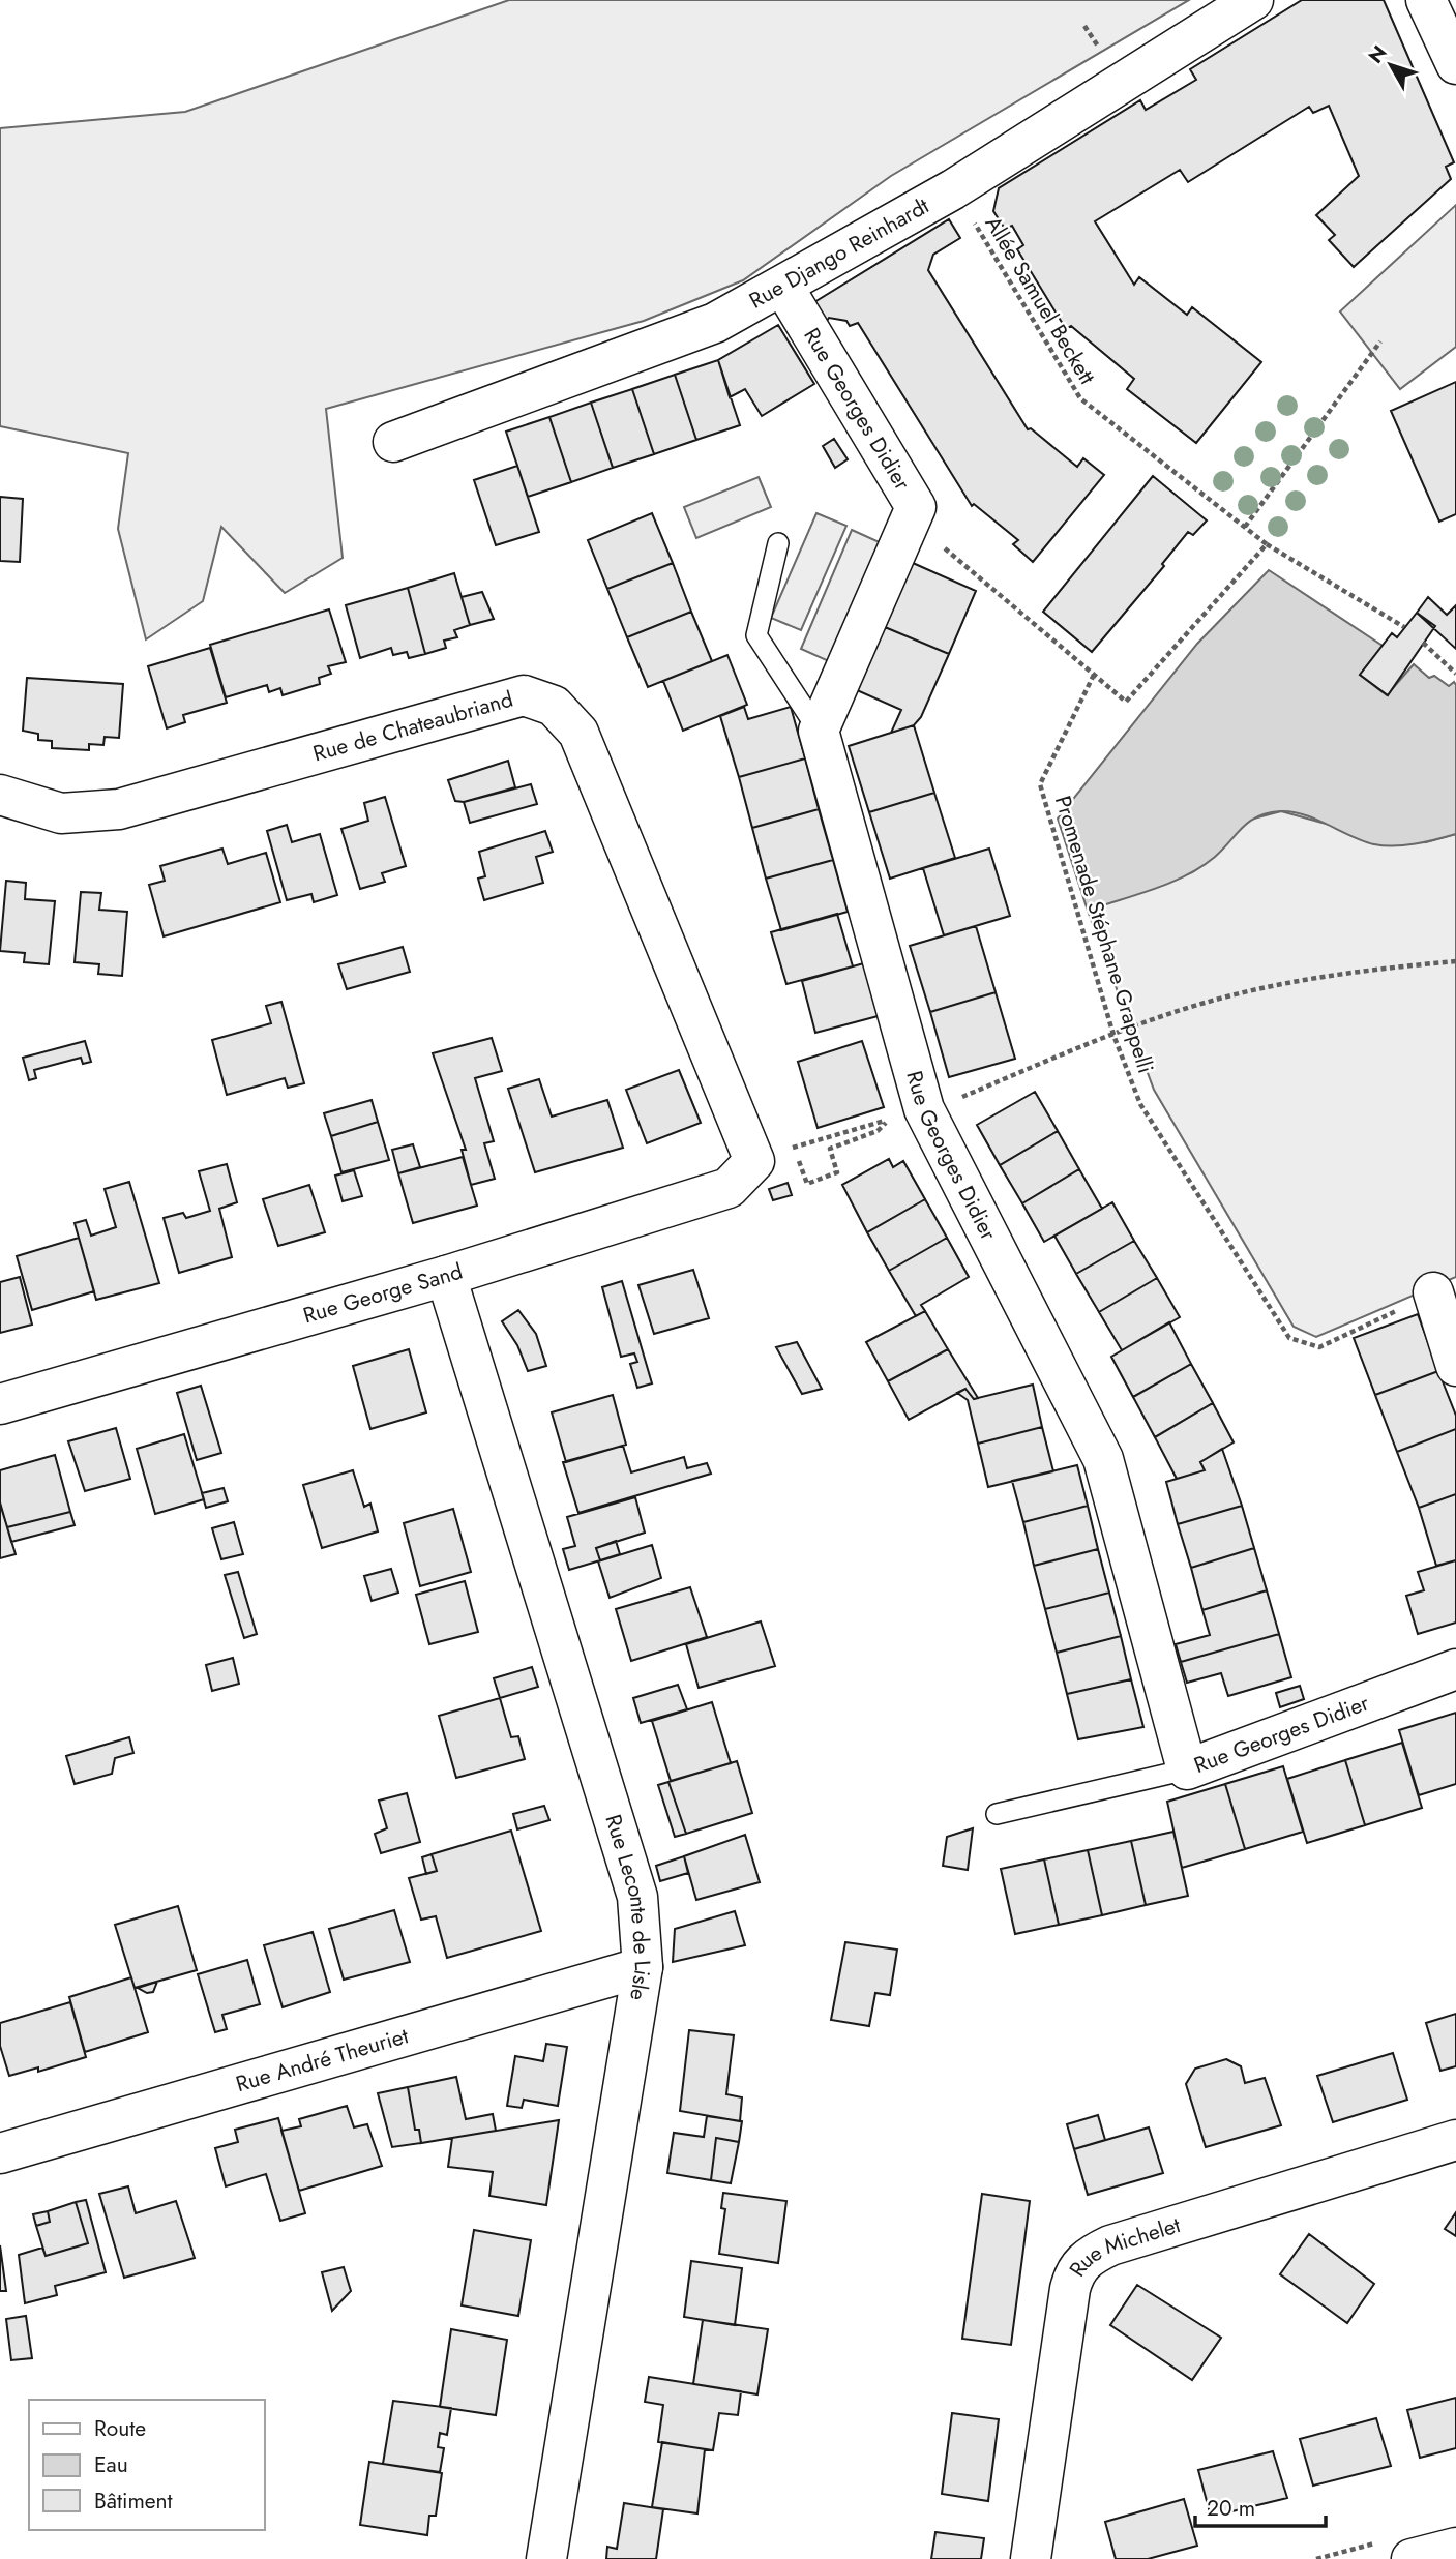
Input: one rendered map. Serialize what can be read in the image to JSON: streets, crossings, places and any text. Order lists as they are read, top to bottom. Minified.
{"streets":{"street":["Rue Django Reinhardt","Rue Georges Didier","Rue de Chateaubriand","Rue George Sand","Rue Leconte de Lisle","Rue André Theuriet","Rue Michelet"],"path":["Allée Samuel Beckett","Promenade Stéphane Grappelli"]},"crossings":[["Rue Django Reinhardt","Allée Samuel Beckett"],["Rue Django Reinhardt","Rue Georges Didier"],["Rue de Chateaubriand","Rue George Sand"],["Rue George Sand","Rue Leconte de Lisle"],["Rue Leconte de Lisle","Rue André Theuriet"]],"legend":["Route","Eau","Bâtiment"],"scale_bar":"20 m","north":"top left"}
